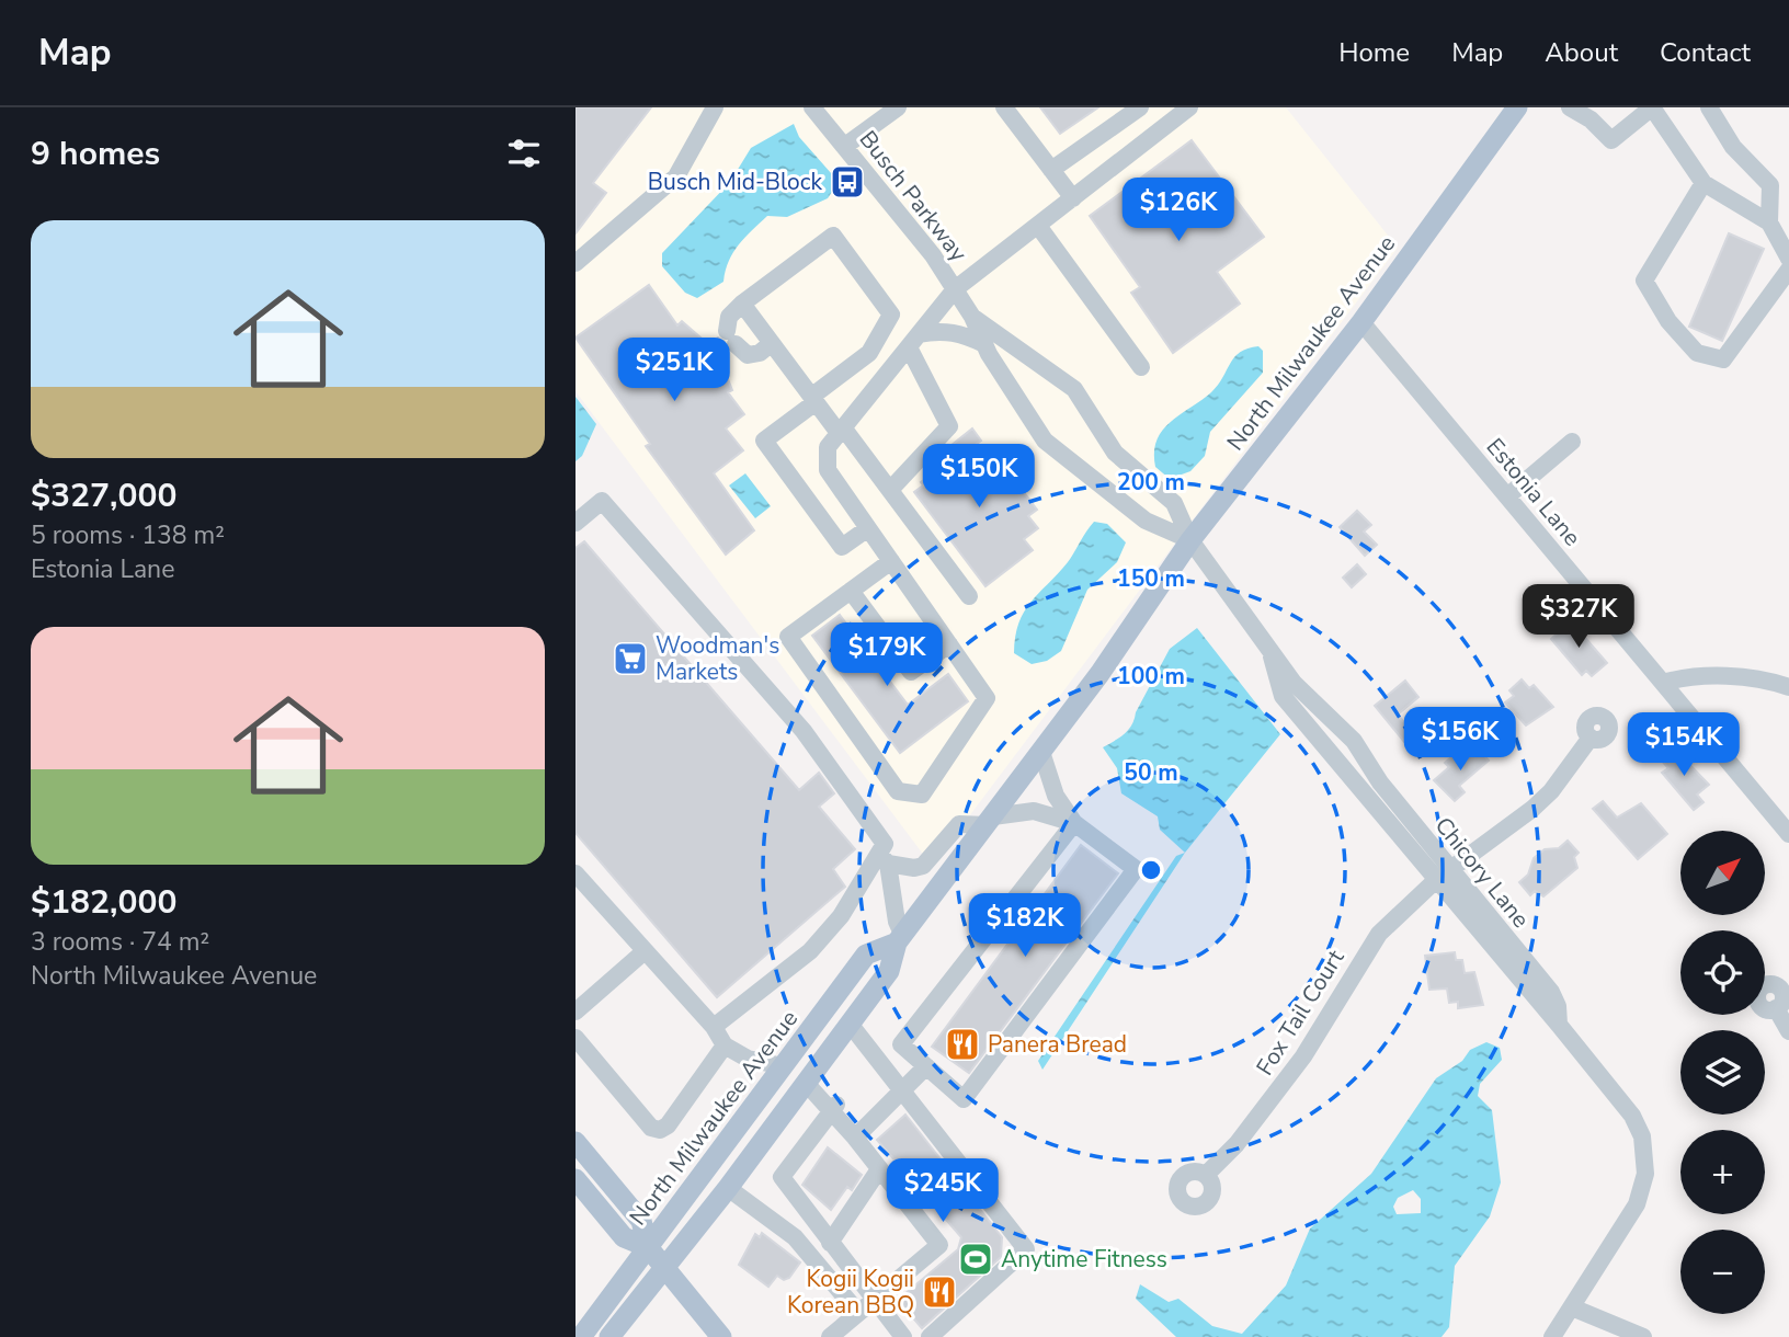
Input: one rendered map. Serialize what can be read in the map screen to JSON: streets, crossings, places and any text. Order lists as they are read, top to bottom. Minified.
{"streets":{"main road":["North Milwaukee Avenue"],"street":["Busch Parkway","Estonia Lane","Chicory Lane","Fox Tail Court"]},"crossings":[["Busch Parkway","North Milwaukee Avenue"],["Busch Parkway","Chicory Lane"],["North Milwaukee Avenue","Estonia Lane"],["North Milwaukee Avenue","Chicory Lane"],["Chicory Lane","Fox Tail Court"]],"places":{"bus stop":["Busch Mid-Block"],"supermarket":["Woodman's Markets"],"restaurant":["Panera Bread","Kogii Kogii Korean BBQ"],"sports":["Anytime Fitness"]},"north":"top right","page":{"header":"Map","nav":["Home","Map","About","Contact"],"heading":"9 homes","price":["$126K","$251K","$150K","$327K","$179K","$156K","$154K","$182K","$245K"],"list":[{"name":"$327,000","note":"5 rooms · 138 m² · Estonia Lane"},{"name":"$182,000","note":"3 rooms · 74 m² · North Milwaukee Avenue"}],"map_buttons":["+","−"]},"rings":["200 m","150 m","100 m","50 m"]}
